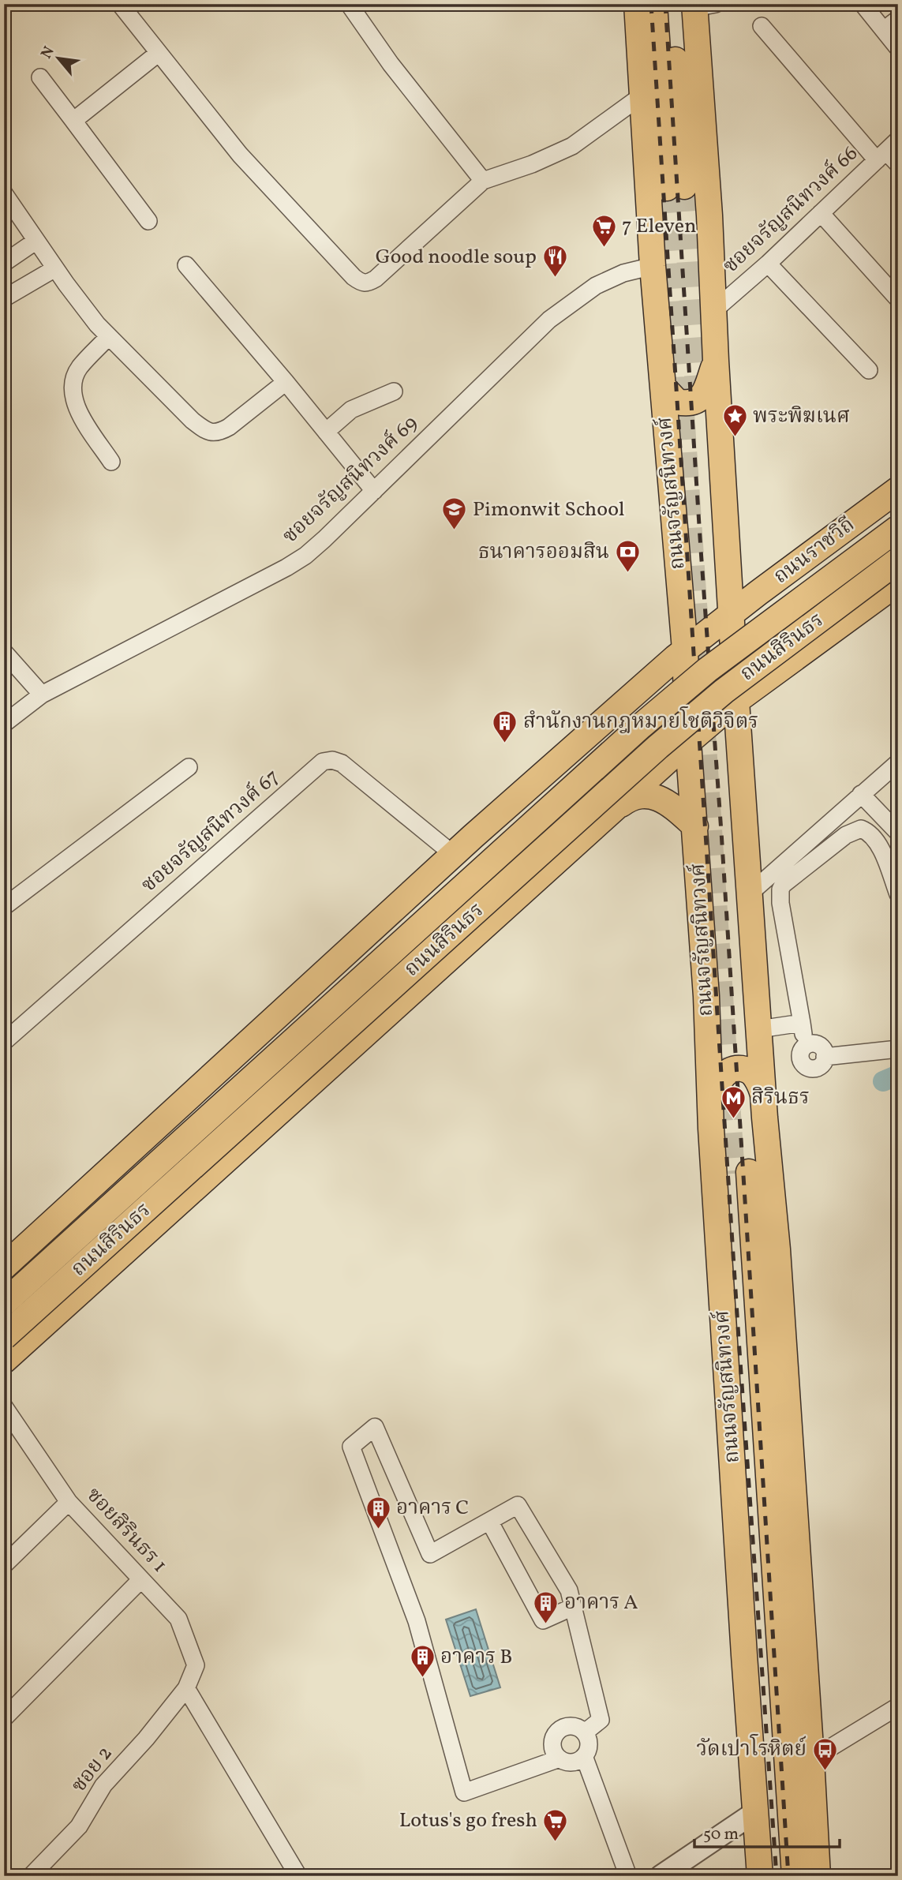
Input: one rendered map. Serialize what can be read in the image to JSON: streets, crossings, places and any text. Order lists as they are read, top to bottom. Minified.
{"streets":{"main road":["ถนนจรัญสนิทวงศ์","ถนนราชวิถี","ถนนสิรินธร"],"street":["ซอยจรัญสนิทวงศ์ 66","ซอยจรัญสนิทวงศ์ 69","ซอยจรัญสนิทวงศ์ 67","ซอยสิรินธร 1","ซอย 2"]},"crossings":[["ซอยจรัญสนิทวงศ์ 69","ถนนจรัญสนิทวงศ์"],["ถนนจรัญสนิทวงศ์","ถนนสิรินธร"],["ซอยสิรินธร 1","ซอย 2"]],"places":{"supermarket":["7 Eleven","Lotus's go fresh"],"restaurant":["Good noodle soup"],"place":["พระพิฆเนศ"],"school or university":["Pimonwit School"],"bank":["ธนาคารออมสิน"],"building":["สำนักงานกฎหมายโชติวิจิตร","อาคาร C","อาคาร A","อาคาร B"],"metro station":["สิรินธร"],"bus stop":["วัดเปาโรหิตย์"]},"scale_bar":"50 m","north":"top left"}
